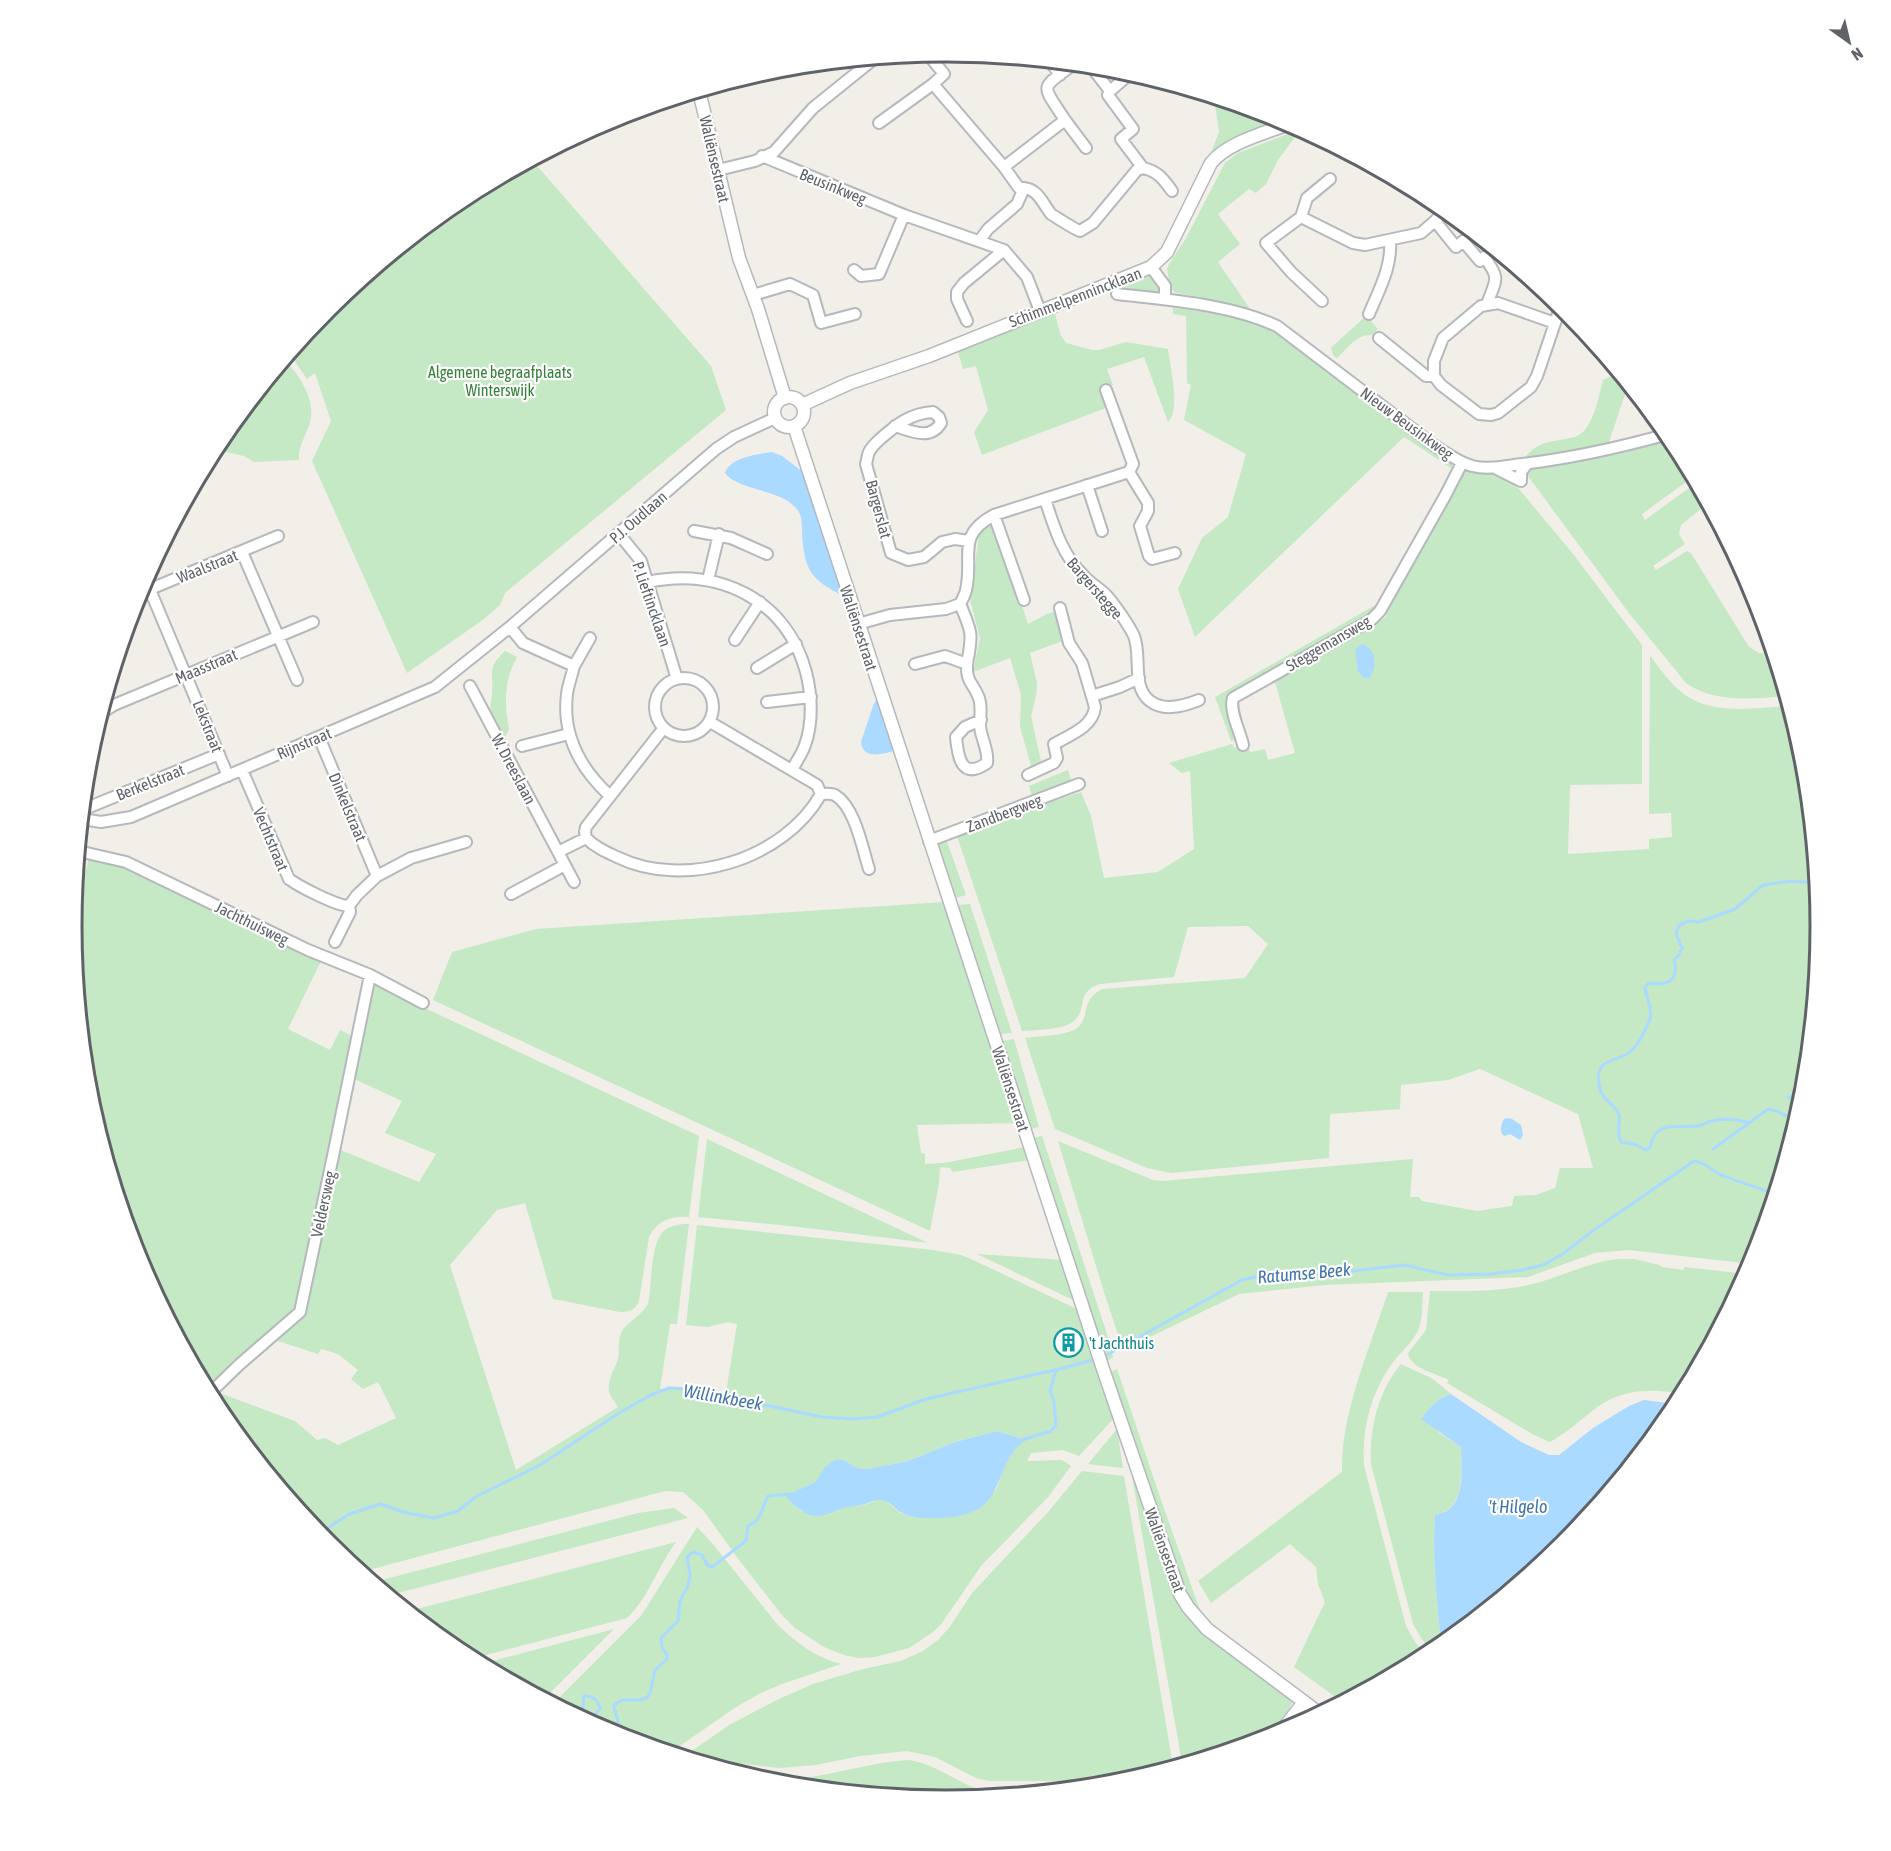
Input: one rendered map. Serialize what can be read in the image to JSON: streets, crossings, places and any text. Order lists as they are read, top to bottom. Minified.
{"streets":{"street":["Waliënsestraat","Beusinkweg","Schimmelpennincklaan","Nieuw Beusinkweg","Bargerslat","P.J. Oudlaan","Waalstraat","Bargerstegge","P. Lieftincklaan","Steggemansweg","Maasstraat","Lekstraat","Rijnstraat","W. Dreeslaan","Berkelstraat","Dinkelstraat","Zandbergweg","Vechtstraat","Jachthuisweg","Veldersweg"]},"crossings":[["Waliënsestraat","Schimmelpennincklaan"],["Waliënsestraat","P.J. Oudlaan"],["Waliënsestraat","Zandbergweg"],["Schimmelpennincklaan","P.J. Oudlaan"],["Nieuw Beusinkweg","Steggemansweg"],["P.J. Oudlaan","P. Lieftincklaan"],["P.J. Oudlaan","Rijnstraat"],["Waalstraat","Lekstraat"],["Maasstraat","Lekstraat"],["Lekstraat","Rijnstraat"],["Lekstraat","Berkelstraat"],["Rijnstraat","Dinkelstraat"],["Rijnstraat","Vechtstraat"],["Jachthuisweg","Veldersweg"]],"water":["Ratumse Beek","Willinkbeek","'t Hilgelo"],"parks":["Algemene begraafplaats Winterswijk"],"places":{"building":["'t Jachthuis"]},"north":"bottom right"}
